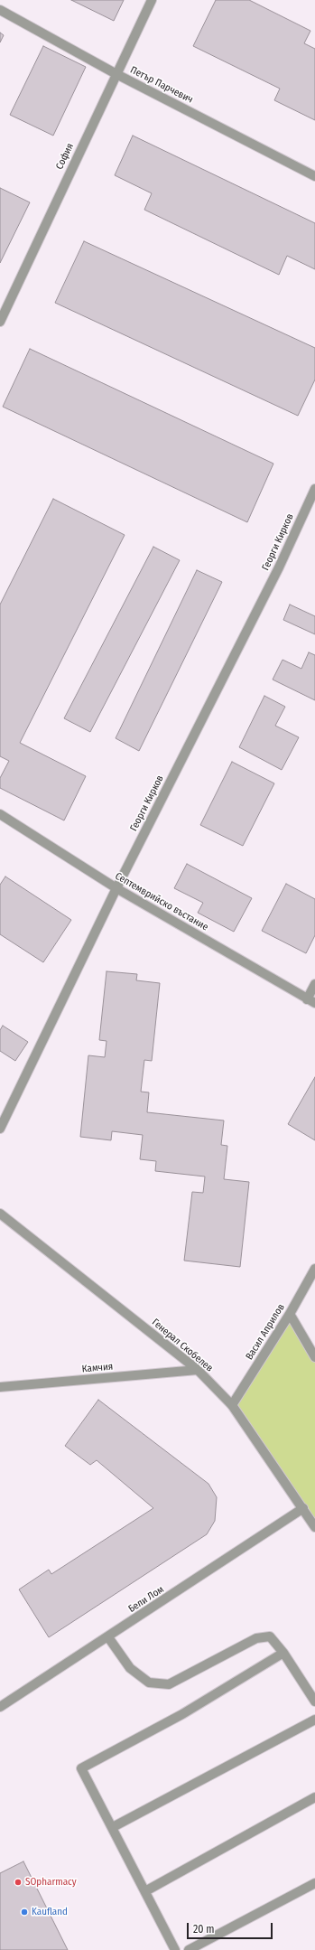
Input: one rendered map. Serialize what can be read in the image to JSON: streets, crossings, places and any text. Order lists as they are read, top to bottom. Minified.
{"streets":{"street":["Петър Парчевич","София","Георги Кирков","Септемврийско въстание","Васил Априлов","Генерал Скобелев","Камчия","Бели Лом"]},"crossings":[["Петър Парчевич","София"],["Георги Кирков","Септемврийско въстание"],["Васил Априлов","Генерал Скобелев"],["Генерал Скобелев","Камчия"],["Генерал Скобелев","Бели Лом"]],"places":["SOpharmacy","Kaufland"],"scale_bar":"20 m"}
